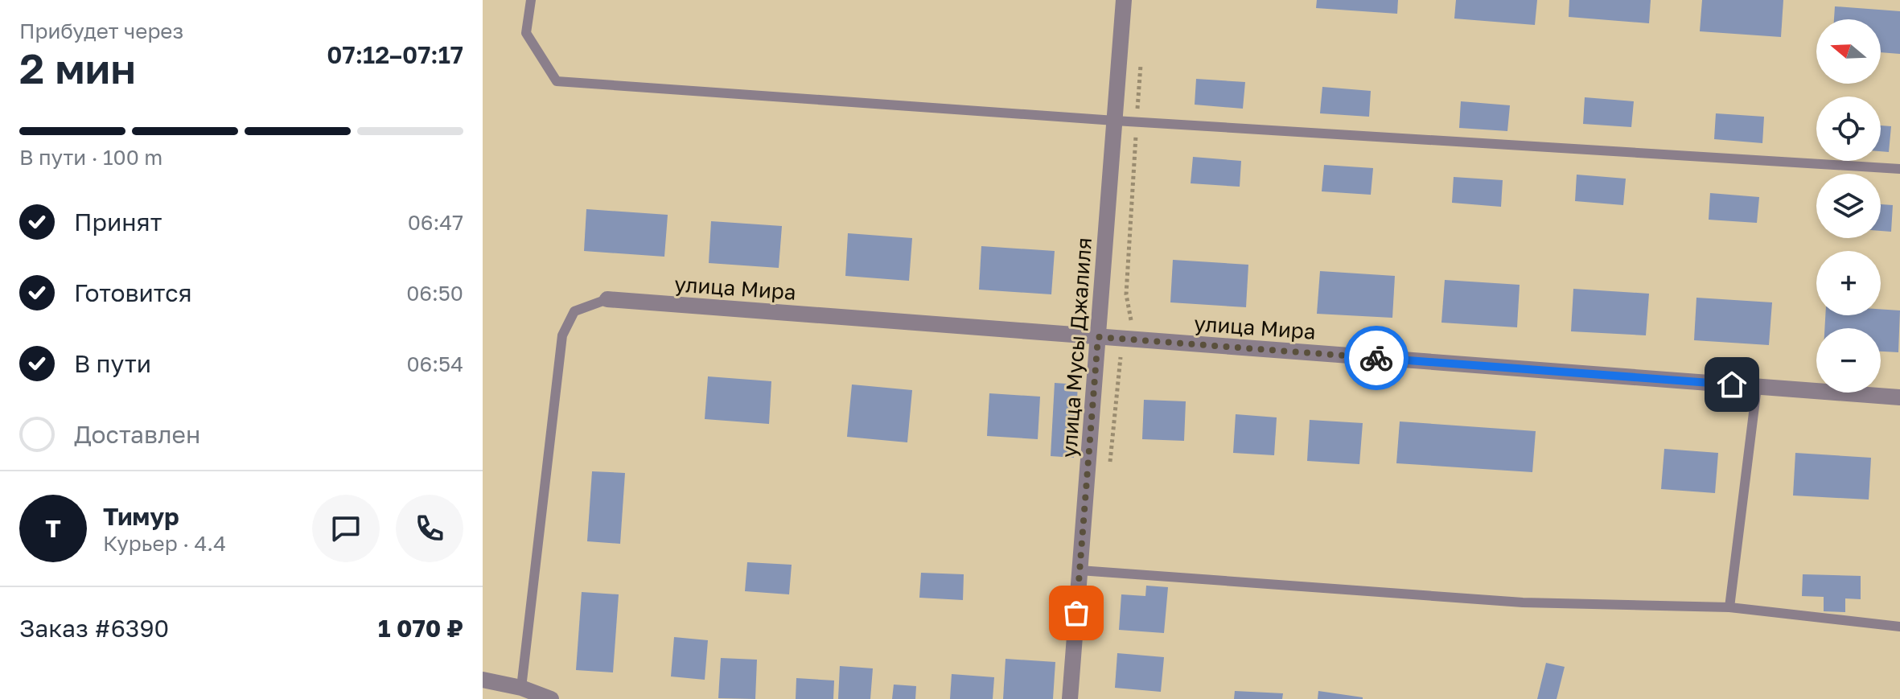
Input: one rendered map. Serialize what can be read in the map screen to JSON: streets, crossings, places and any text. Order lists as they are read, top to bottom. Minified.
{"streets":{"street":["улица Мира","улица Мусы Джалиля"]},"crossings":[["улица Мира","улица Мусы Джалиля"]],"north":"left","page":{"heading":["2 мин","Прибудет через","07:12–07:17"],"panel":["Тимур","Курьер · 4.4","Заказ #6390","1 070 ₽"],"map_buttons":["+","−"],"bar":"В пути · 100 m","list":[["Принят","06:47"],["Готовится","06:50"],["В пути","06:54"],"Доставлен"],"round":"Т"}}
